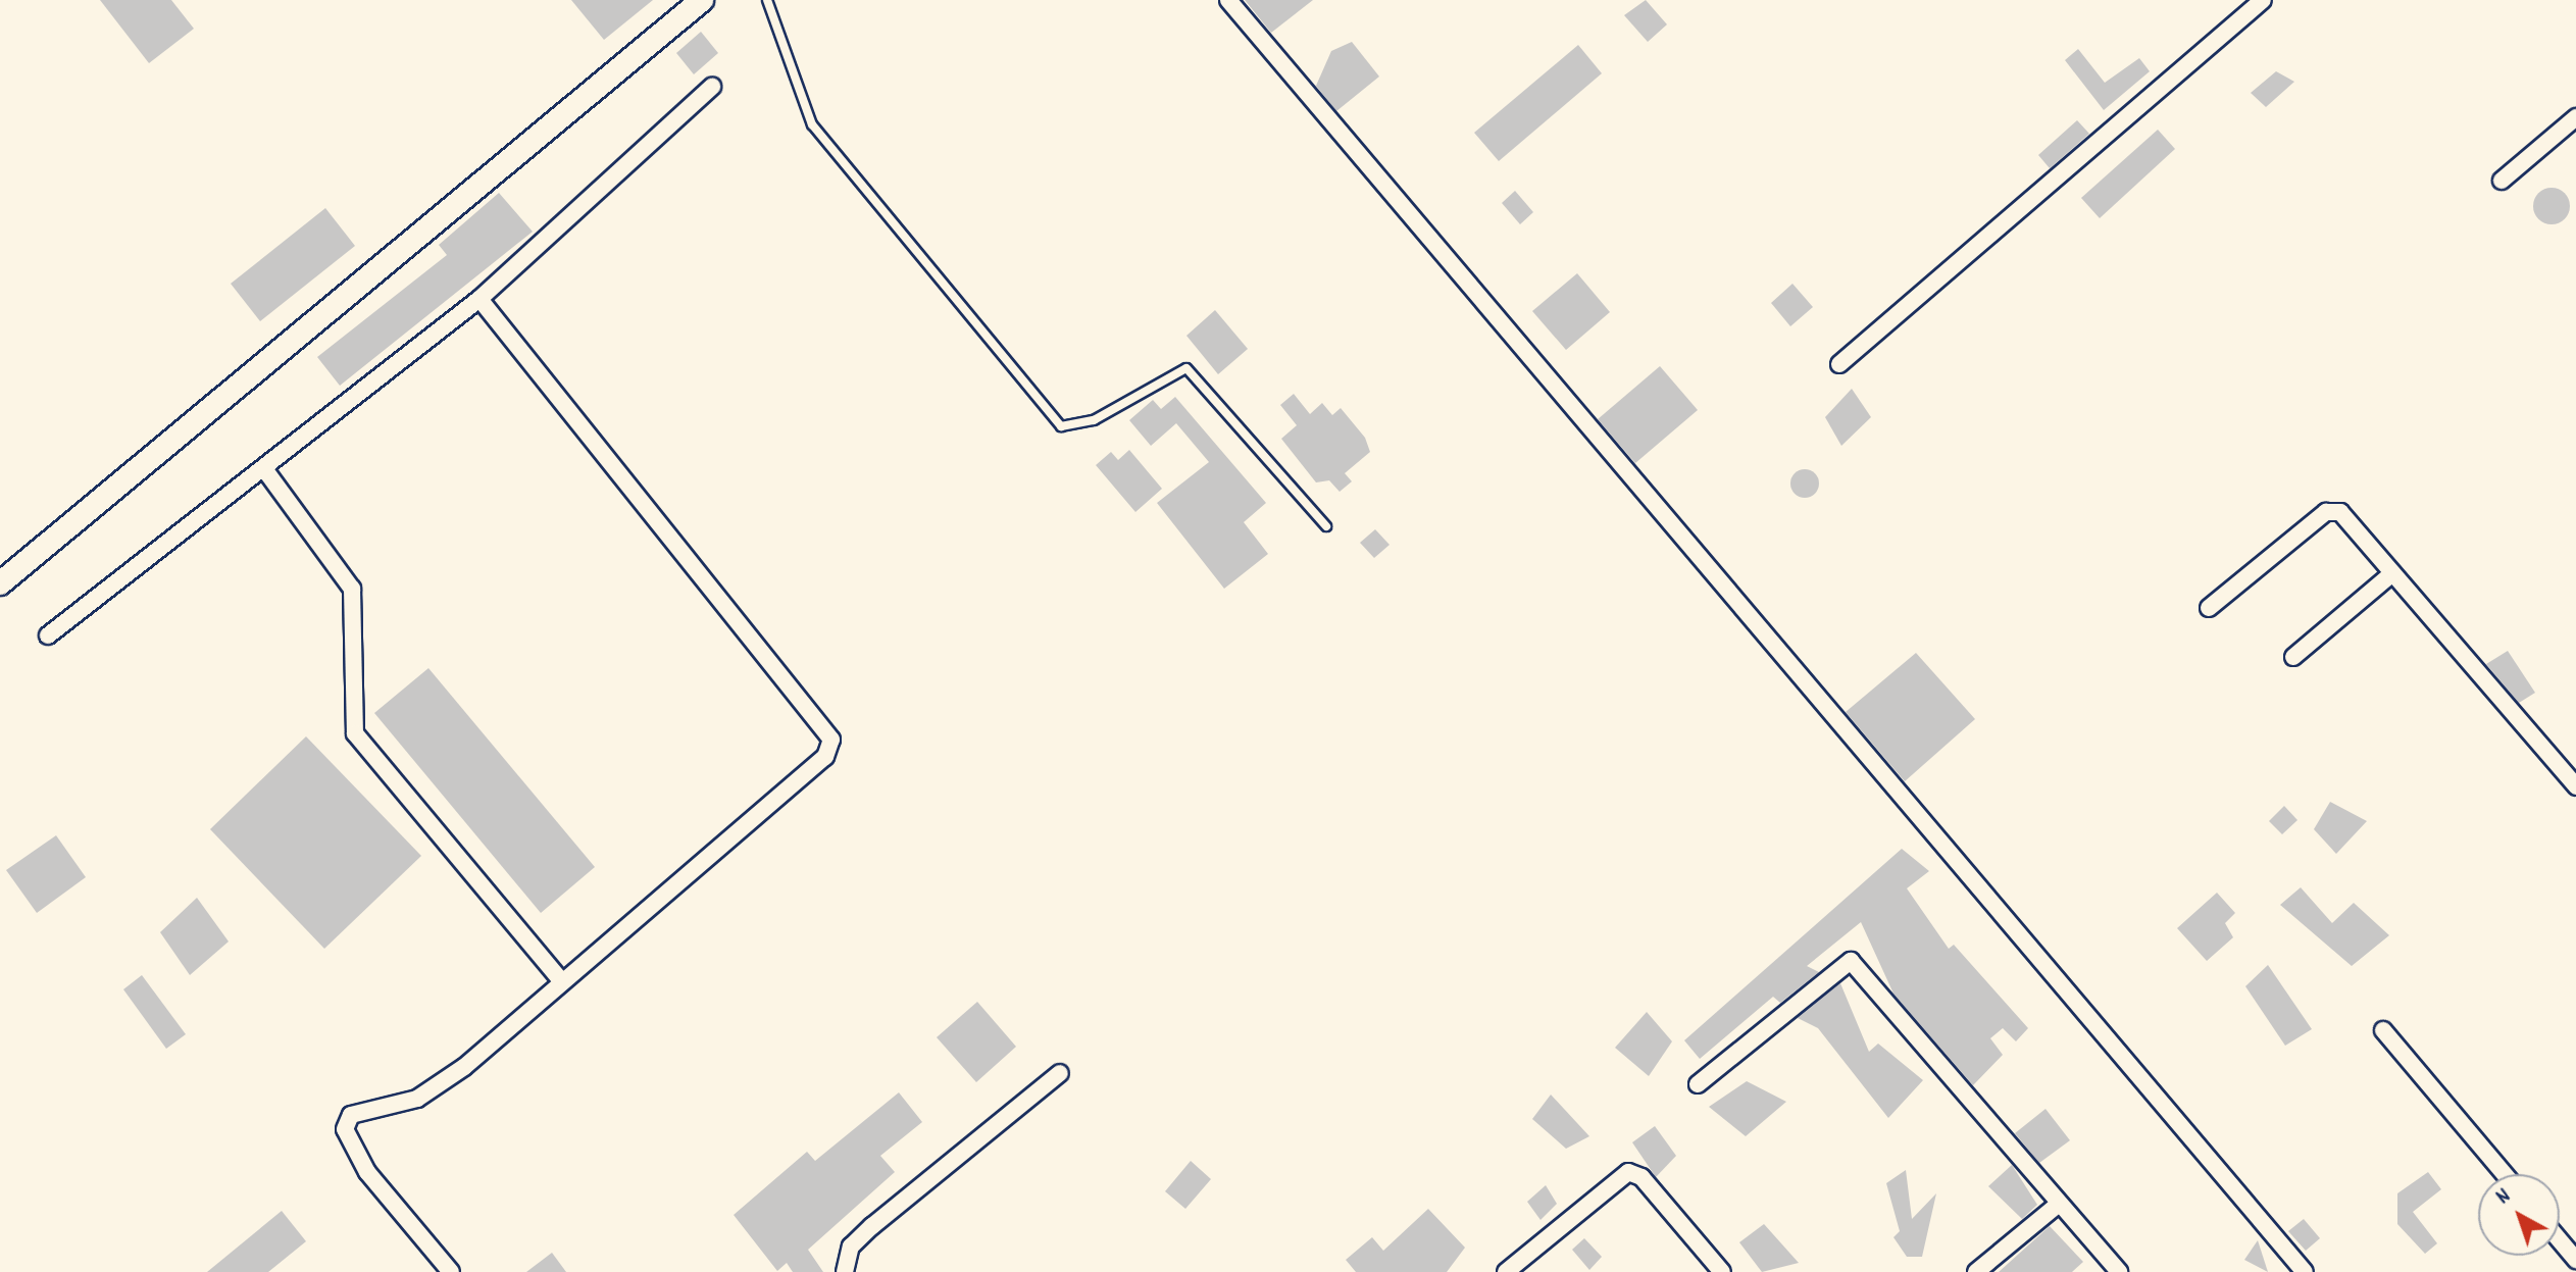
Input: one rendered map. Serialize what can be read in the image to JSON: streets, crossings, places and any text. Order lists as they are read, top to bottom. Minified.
{"north":"top left"}
